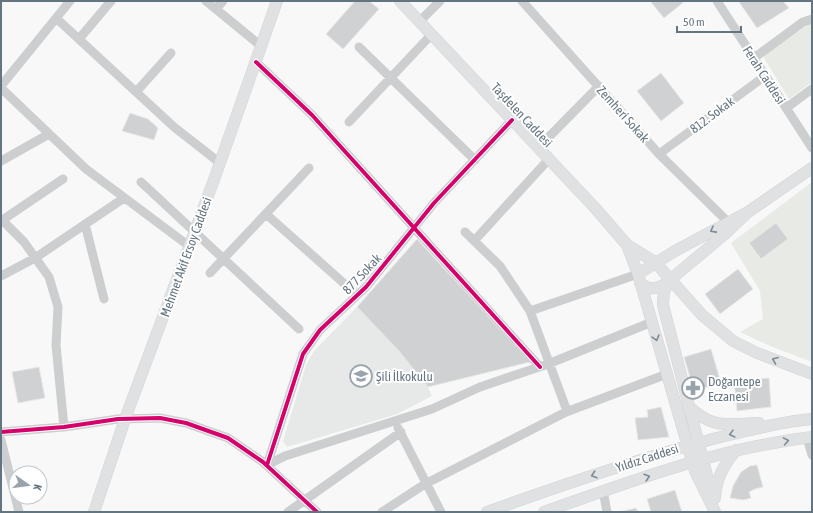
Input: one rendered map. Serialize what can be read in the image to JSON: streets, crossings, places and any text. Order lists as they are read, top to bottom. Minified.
{"streets":{"main road":["Taşdelen Caddesi","Mehmet Akif Ersoy Caddesi","Yıldız Caddesi"],"street":["Ferah Caddesi","Zemheri Sokak","812. Sokak","877.Sokak"]},"crossings":[["Ferah Caddesi","812. Sokak"],["Zemheri Sokak","812. Sokak"],["Taşdelen Caddesi","877.Sokak"]],"places":{"school or university":["Şili İlkokulu"],"pharmacy":["Doğantepe Eczanesi"]},"scale_bar":"50 m","north":"right"}
